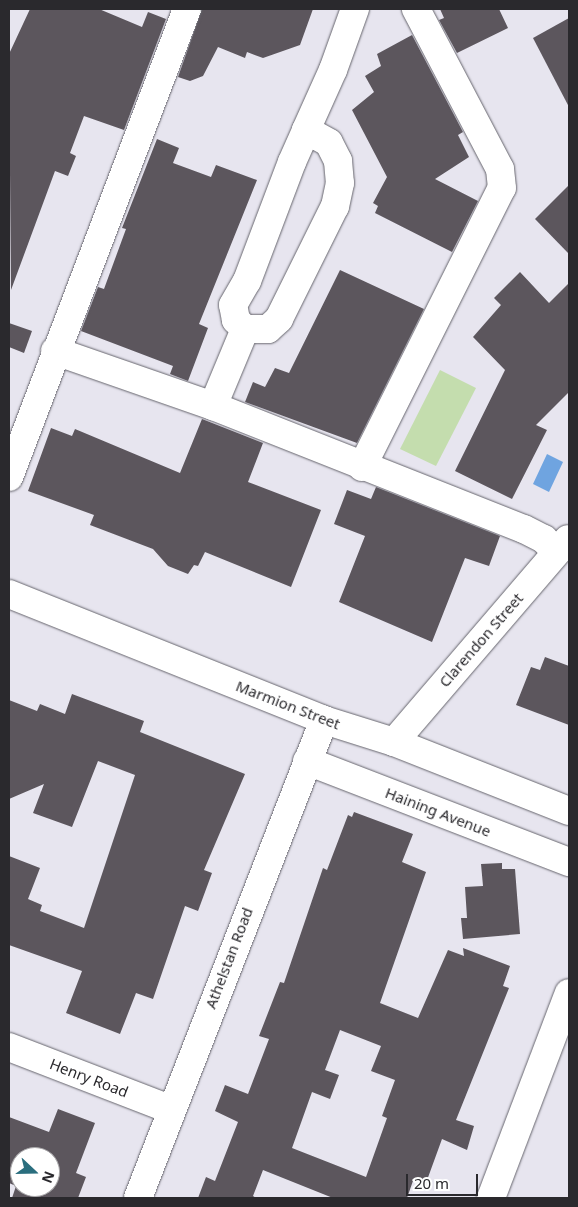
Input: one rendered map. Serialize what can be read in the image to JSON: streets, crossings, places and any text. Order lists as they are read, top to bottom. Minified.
{"streets":{"street":["Clarendon Street","Marmion Street","Haining Avenue","Athelstan Road","Henry Road"]},"crossings":[["Clarendon Street","Marmion Street"],["Marmion Street","Athelstan Road"],["Haining Avenue","Athelstan Road"],["Athelstan Road","Henry Road"]],"scale_bar":"20 m","north":"right"}
